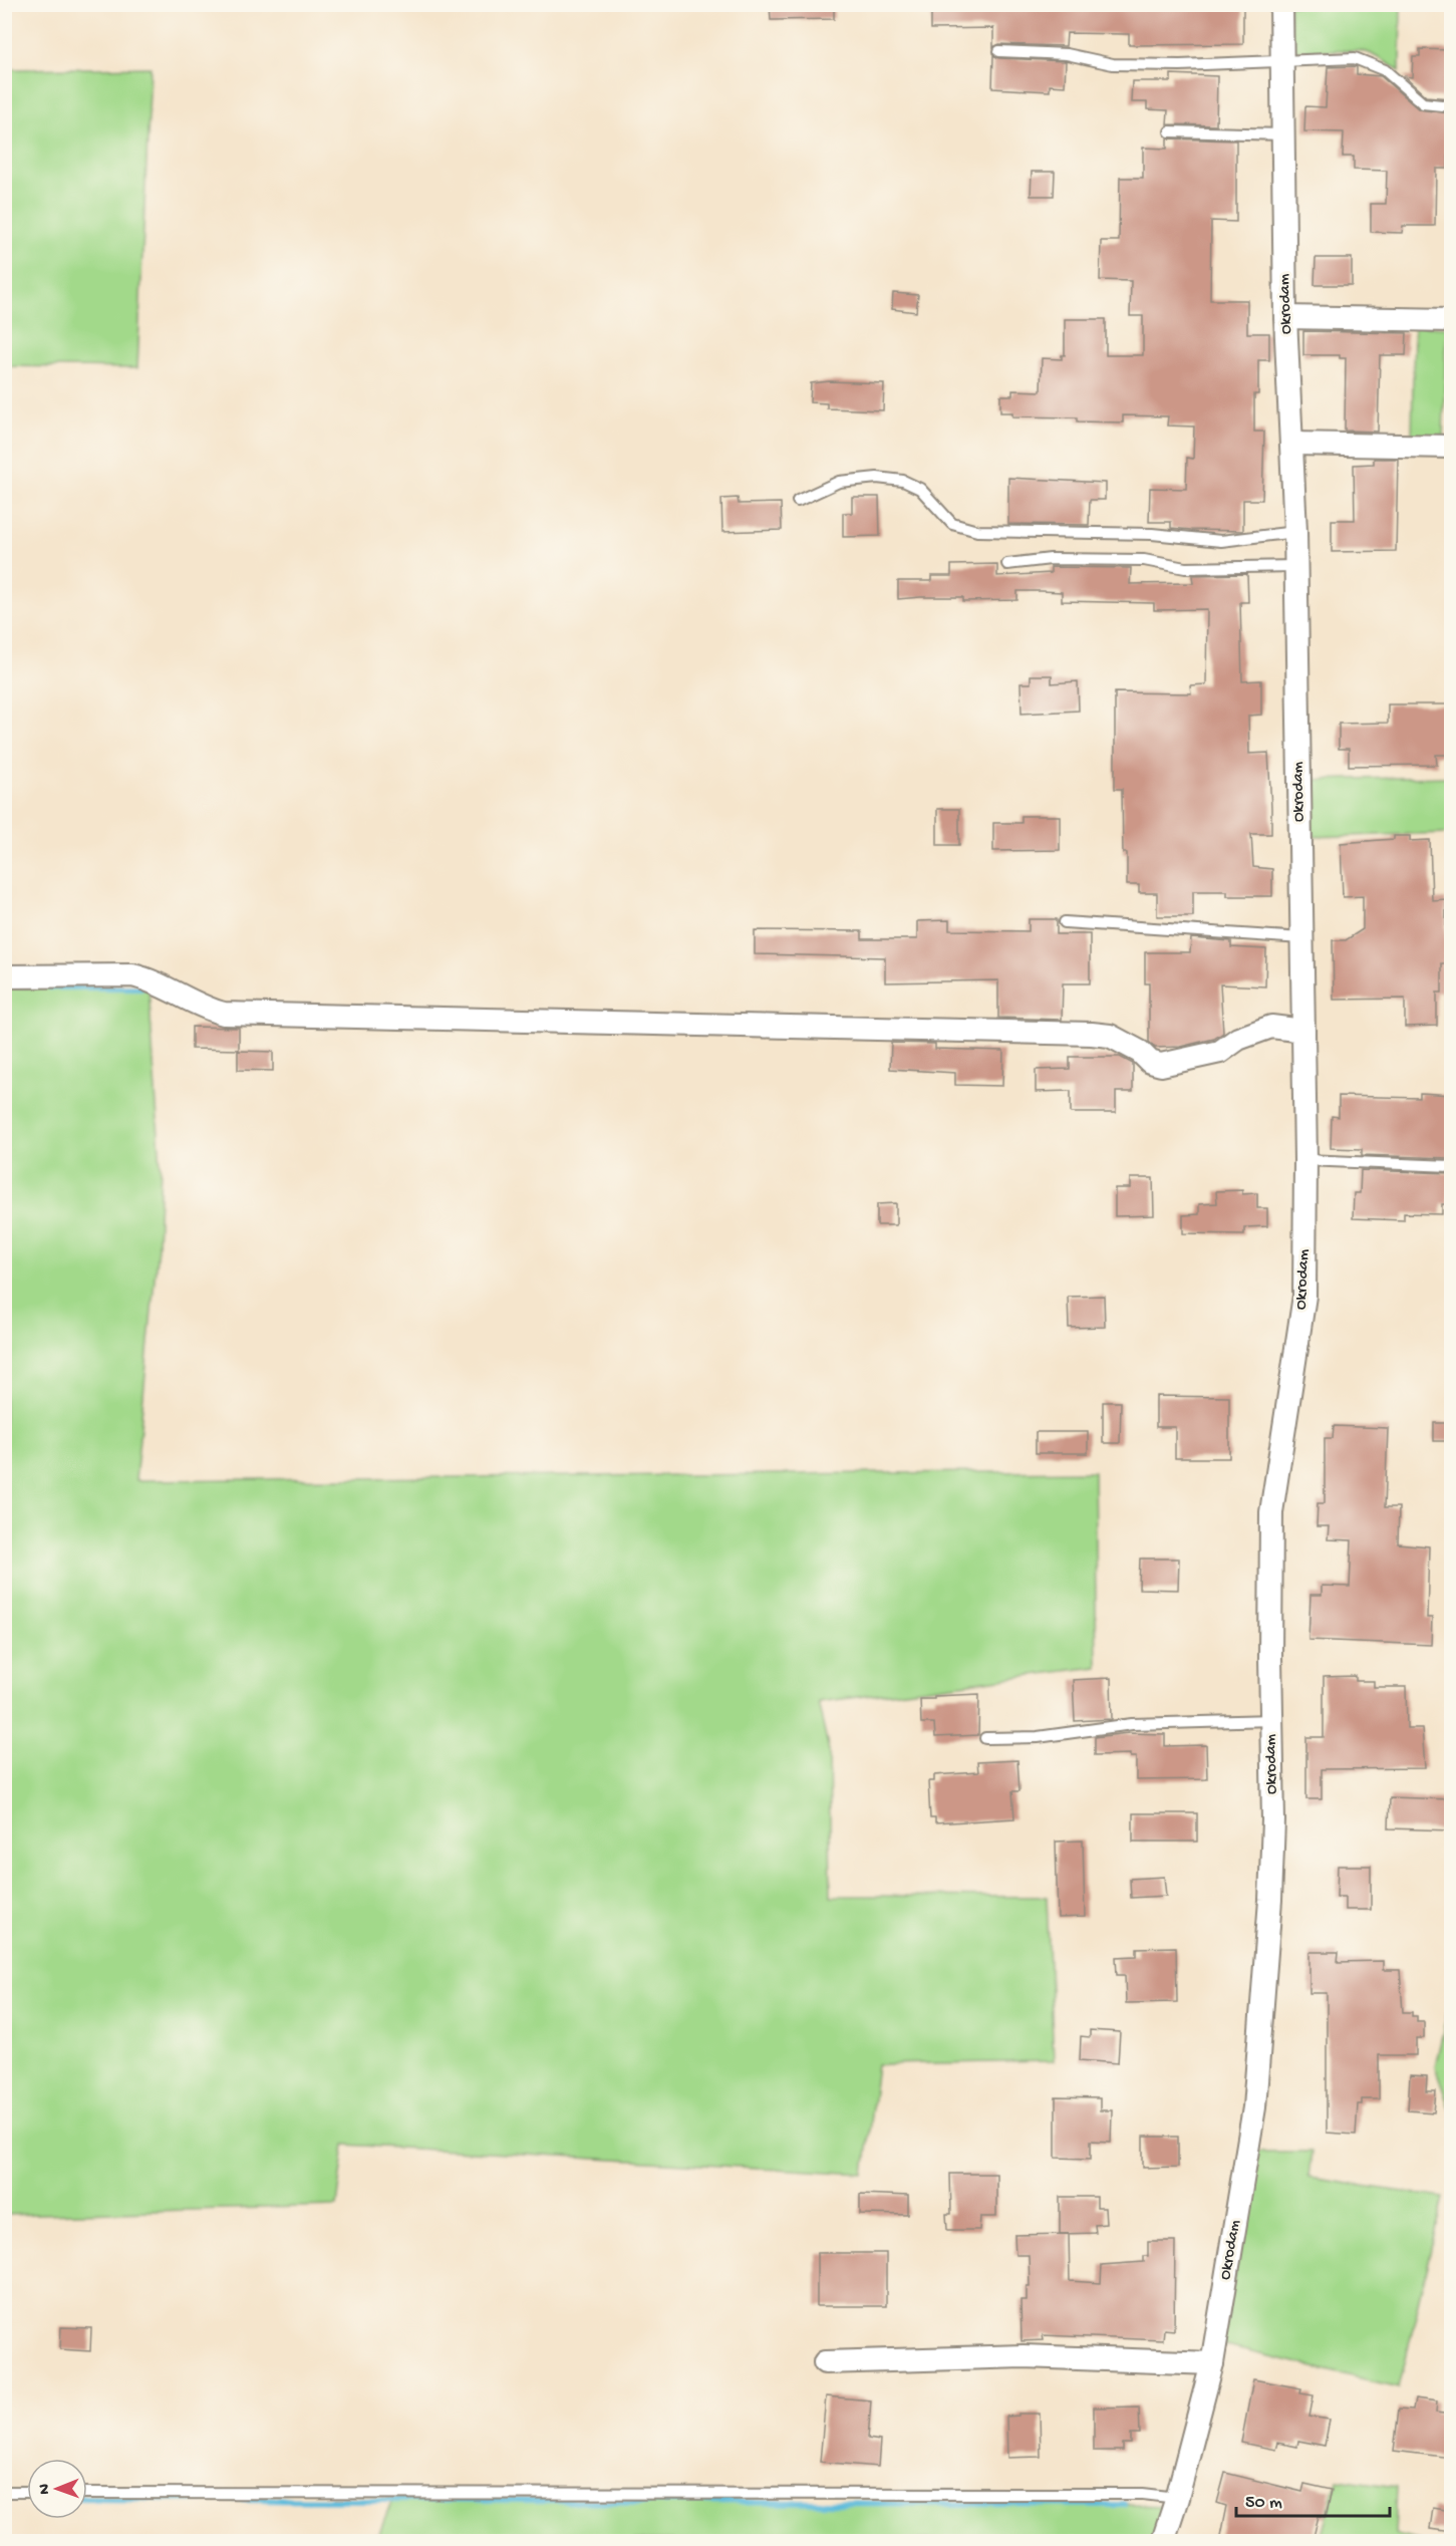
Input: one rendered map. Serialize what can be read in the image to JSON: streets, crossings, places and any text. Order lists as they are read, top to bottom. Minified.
{"streets":{"street":["Okrodam"]},"scale_bar":"50 m","north":"left"}
